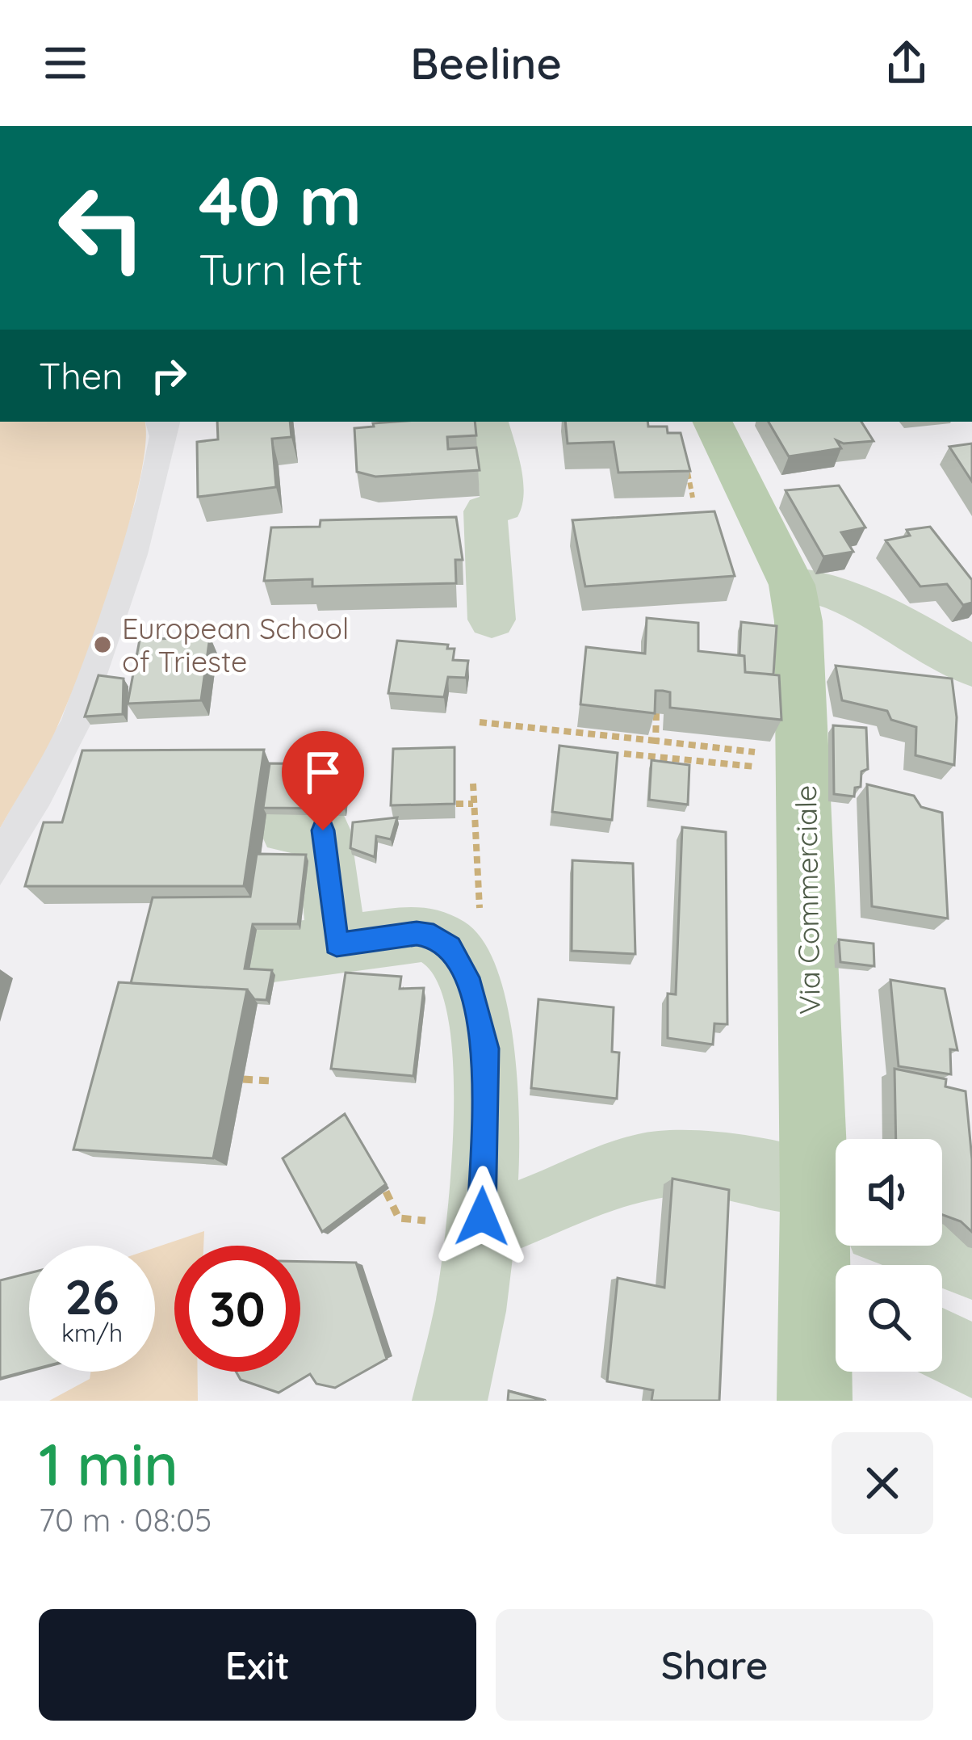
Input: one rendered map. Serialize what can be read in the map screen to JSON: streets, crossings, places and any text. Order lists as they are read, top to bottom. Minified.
{"streets":{"main road":["Via Commerciale"]},"places":["European School of Trieste"],"page":{"header":"Beeline","turn":["40 m","Turn left"],"then":"Then","speed":"26 km/h","limit":"30","heading":["1 min","70 m · 08:05"],"buttons":["Exit","Share"]}}
